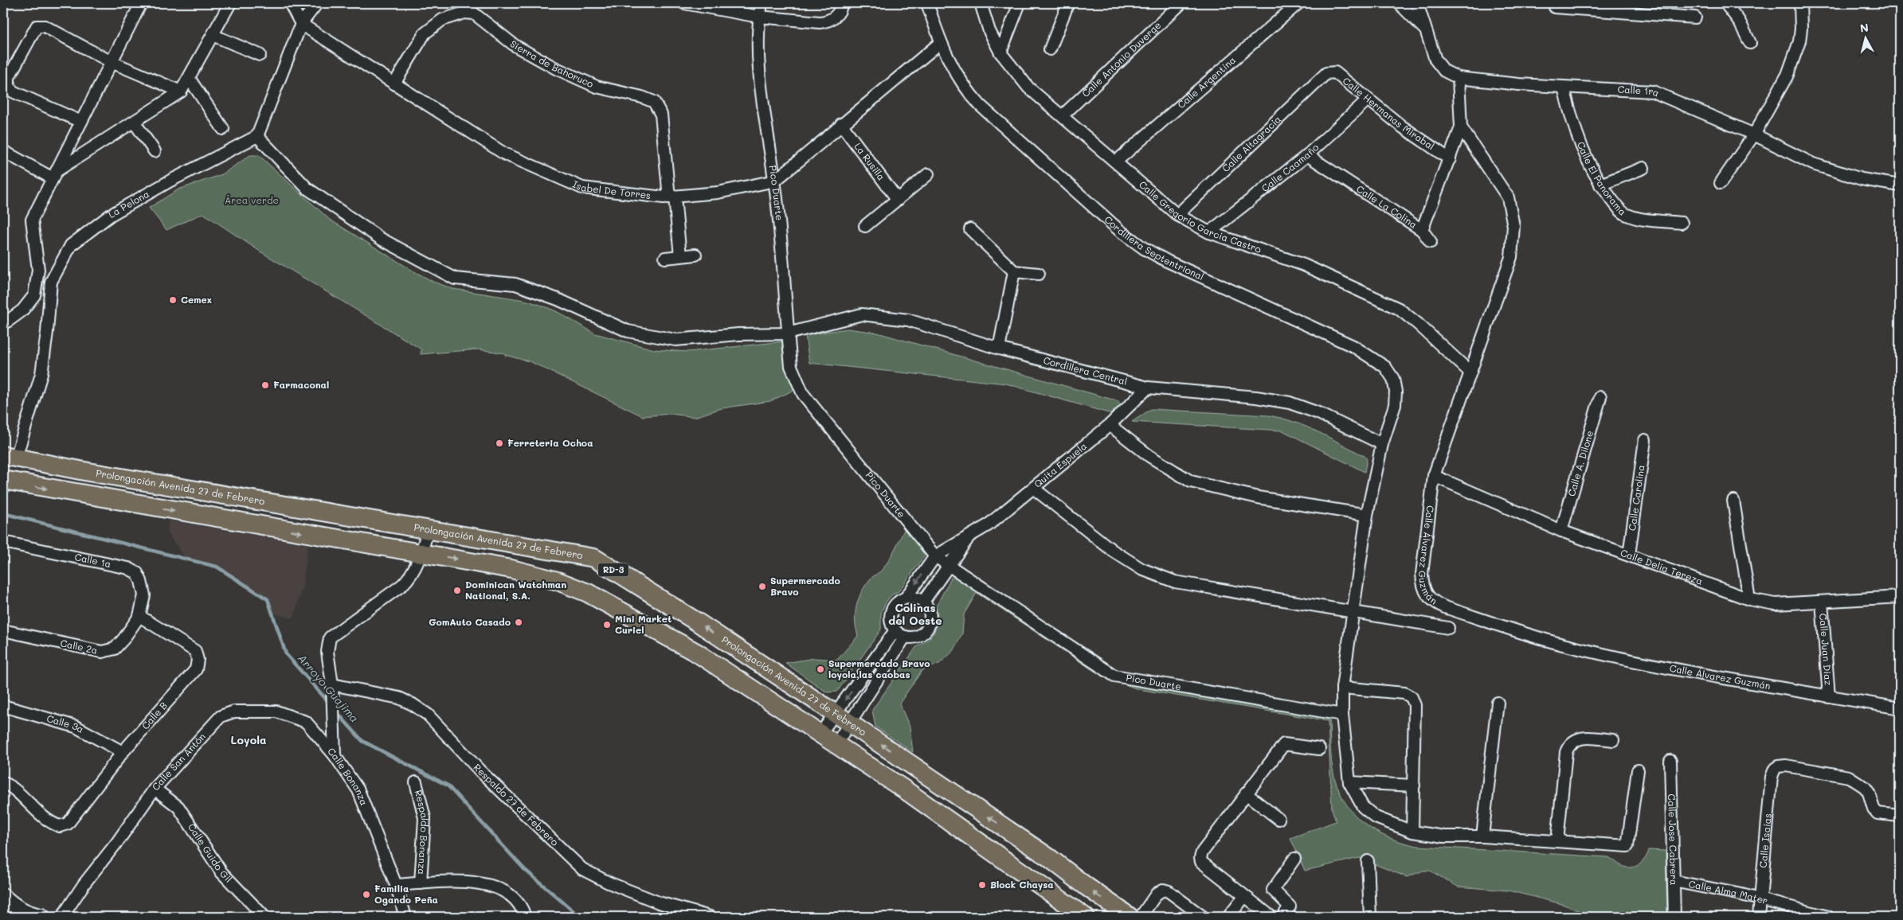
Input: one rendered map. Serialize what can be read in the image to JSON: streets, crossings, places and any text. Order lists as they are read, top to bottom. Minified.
{"streets":{"main road":["Prolongación Avenida 27 de Febrero","RD-3"],"street":["Calle Antonio Duverge","Sierra de Bahoruco","Calle Argentina","Calle 1ra","Calle Hermanas Mirabal","Calle Altagracia","La Rusilla","Calle Caamaño","Calle El Panorama","Isabel De Torres","Pico Duarte","La Pelona","Calle La Colina","Calle Gregorio Garcia Castro","Cordillera Septentrional","Cordillera Central","Calle A. Dilone","Quita Espuela","Calle Carolina","Calle Álvarez Guzmán","Calle 1a","Calle Delia Tereza","Calle 2a","Calle Juan Diaz","Calle B","Calle 3a","Calle San Antón","Calle Bonanza","Respaldo 27 de Febrero","Respaldo Bonanza","Calle Jose Cabrera","Calle Isaias","Calle Guido Gil","Calle Alma Mater"]},"crossings":[["Calle Antonio Duverge","Calle Gregorio Garcia Castro"],["Sierra de Bahoruco","Isabel De Torres"],["Calle Argentina","Calle Gregorio Garcia Castro"],["Calle 1ra","Calle El Panorama"],["Calle Hermanas Mirabal","Calle Altagracia"],["Calle Hermanas Mirabal","Calle Caamaño"],["Calle Hermanas Mirabal","Calle La Colina"],["Calle Altagracia","Calle Gregorio Garcia Castro"],["La Rusilla","Isabel De Torres"],["Calle Caamaño","Calle La Colina"],["Calle Caamaño","Calle Gregorio Garcia Castro"],["Isabel De Torres","Pico Duarte"],["Isabel De Torres","Cordillera Septentrional"],["Pico Duarte","Cordillera Septentrional"],["Pico Duarte","Cordillera Central"],["La Pelona","Cordillera Central"],["La Pelona","Prolongación Avenida 27 de Febrero"],["Calle La Colina","Calle Álvarez Guzmán"],["Calle Gregorio Garcia Castro","Calle Álvarez Guzmán"],["Cordillera Septentrional","Cordillera Central"],["Cordillera Central","Quita Espuela"],["Calle A. Dilone","Calle Delia Tereza"],["Prolongación Avenida 27 de Febrero","Calle Bonanza"],["Calle Carolina","Calle Delia Tereza"],["Calle Álvarez Guzmán","Calle Delia Tereza"],["Calle Álvarez Guzmán","Calle Juan Diaz"],["Calle 1a","Calle 2a"],["Calle 1a","Calle B"],["Calle Delia Tereza","Calle Juan Diaz"],["Calle 2a","Calle B"],["Calle B","Calle 3a"],["Calle San Antón","Calle Bonanza"],["Calle San Antón","Calle Guido Gil"],["Calle Bonanza","Respaldo 27 de Febrero"],["Calle Jose Cabrera","Calle Alma Mater"],["Calle Isaias","Calle Alma Mater"]],"districts":["Colinas del Oeste","Loyola"],"water":["Arroyo Guajima"],"parks":["Área verde"],"places":["Cemex","Farmaconal","Ferreteria Ochoa","Supermercado Bravo","Dominican Watchman National, S.A.","GomAuto Casado","Mini Market Curiel","Supermercado Bravo loyola,las caobas","Block Chaysa","Familia Ogando Peña"],"north":"top"}
